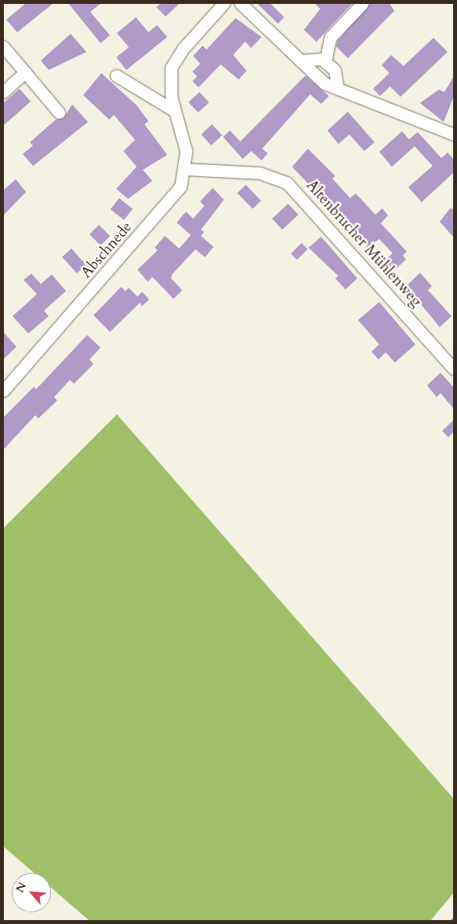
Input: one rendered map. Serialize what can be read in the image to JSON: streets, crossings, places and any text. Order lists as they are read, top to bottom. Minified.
{"streets":{"street":["Altenbrucher Mühlenweg","Abschnede"]},"crossings":[["Altenbrucher Mühlenweg","Abschnede"]],"north":"top left"}
